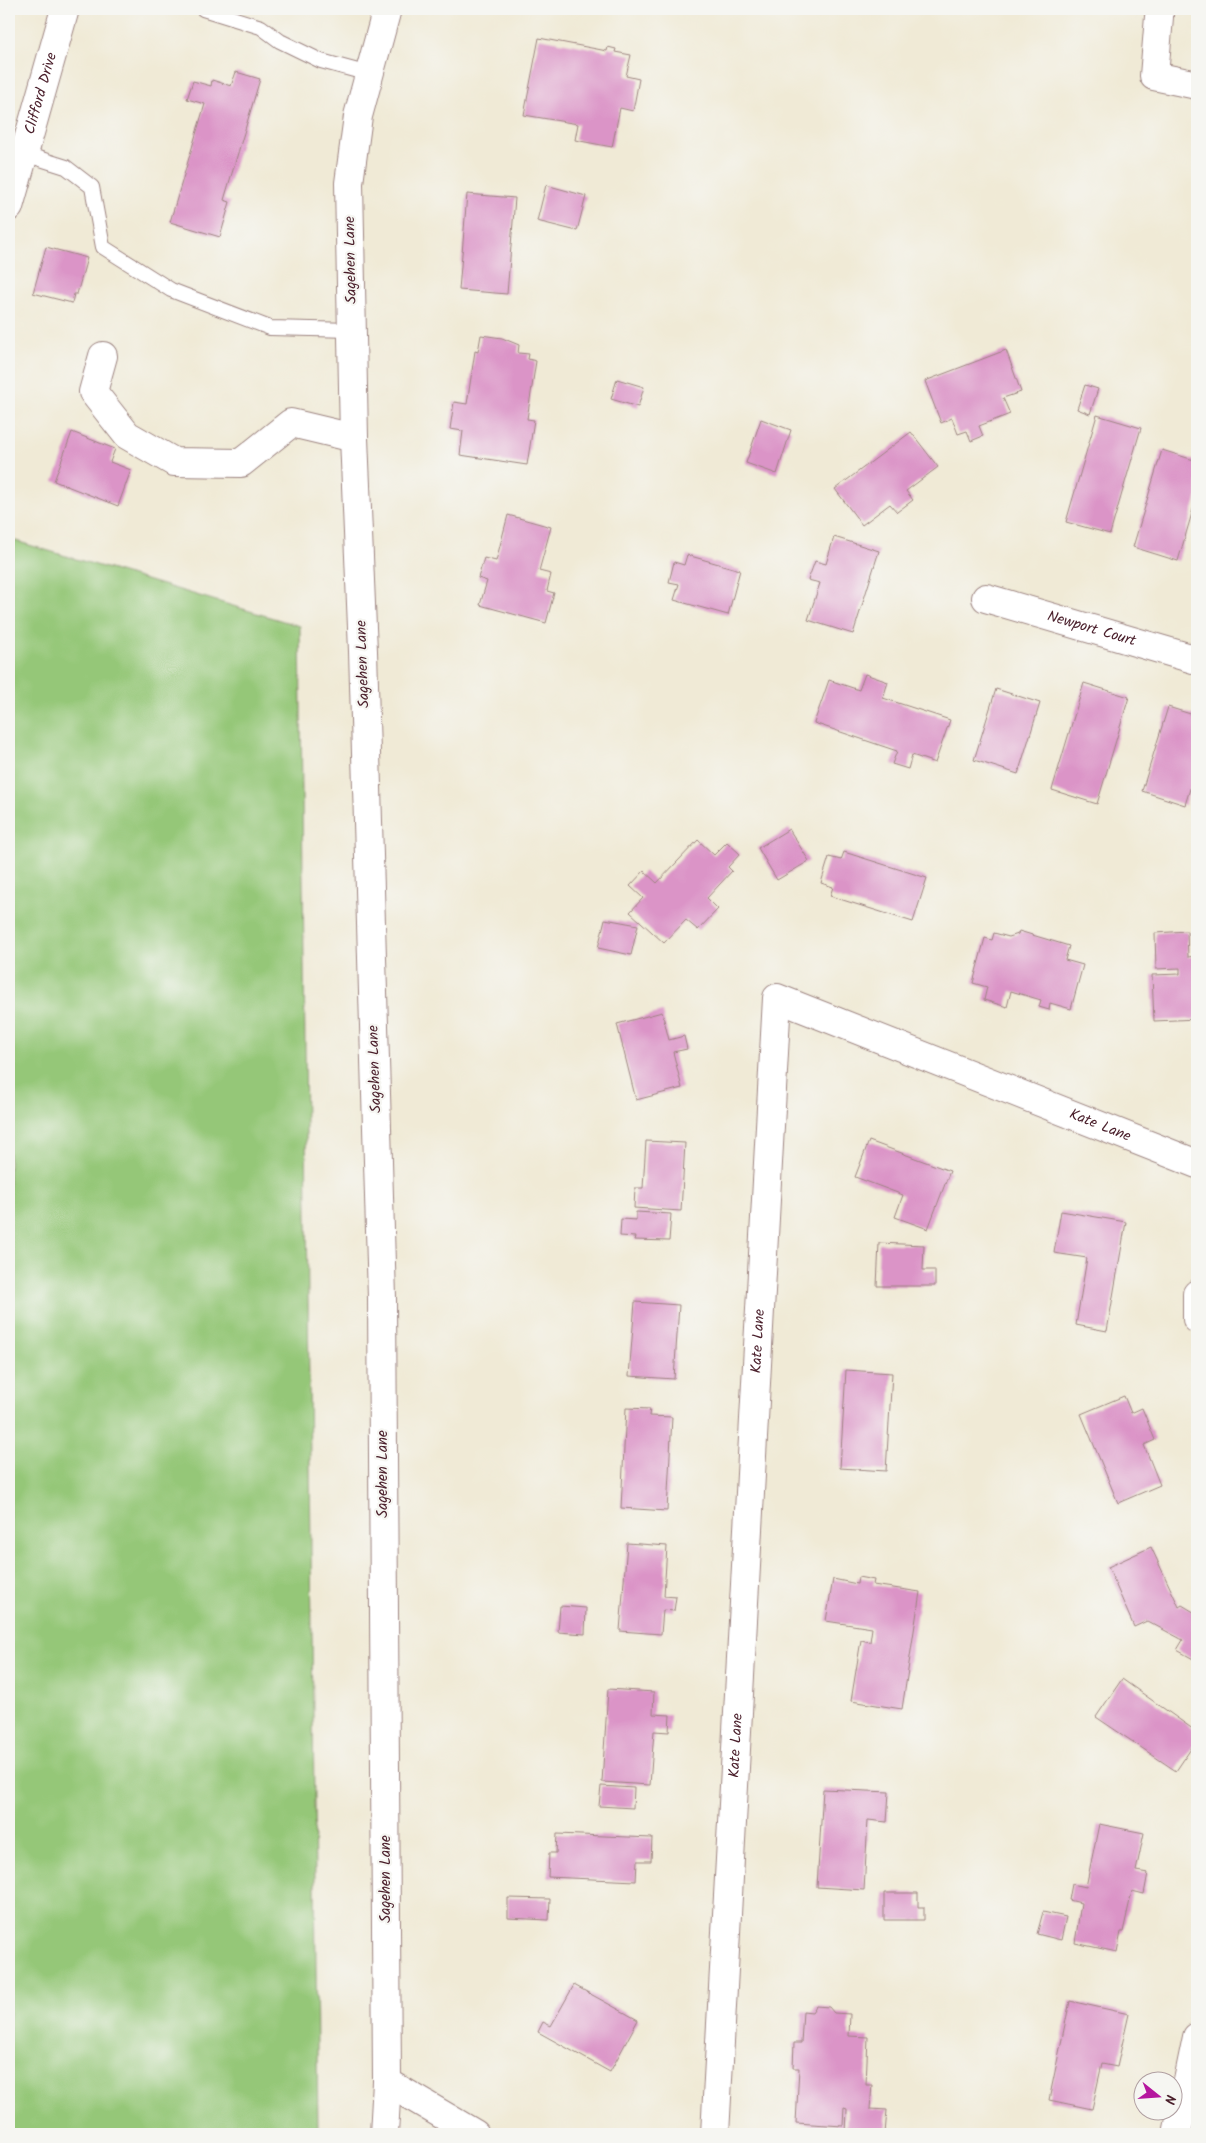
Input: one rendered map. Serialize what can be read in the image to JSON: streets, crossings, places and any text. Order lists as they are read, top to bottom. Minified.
{"streets":{"street":["Clifford Drive","Sagehen Lane","Newport Court","Kate Lane"]},"north":"right"}
